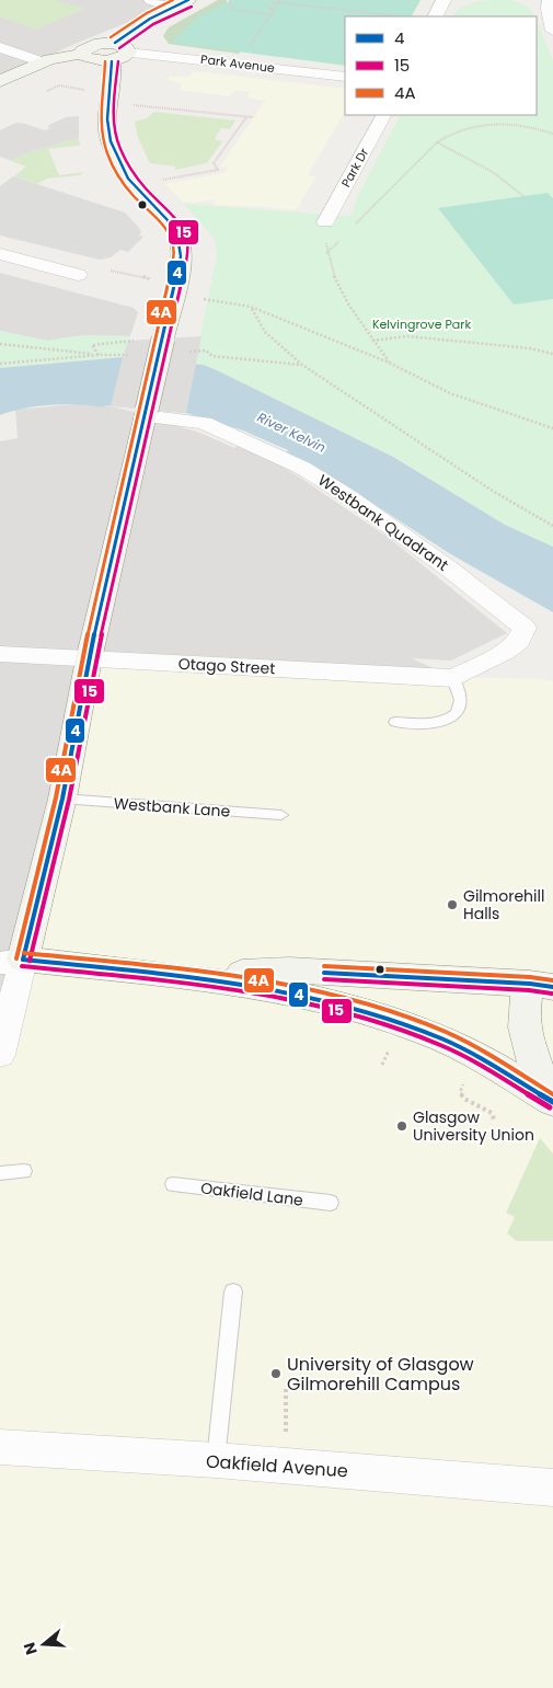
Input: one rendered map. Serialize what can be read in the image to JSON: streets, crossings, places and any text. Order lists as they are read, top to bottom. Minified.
{"streets":{"street":["Park Avenue","Park Dr","Westbank Quadrant","Otago Street","Oakfield Avenue"],"lane":["Westbank Lane","Oakfield Lane"]},"crossings":[["Westbank Quadrant","Otago Street"]],"water":["River Kelvin"],"parks":["Kelvingrove Park"],"places":["Gilmorehill Halls","Glasgow University Union","University of Glasgow Gilmorehill Campus"],"lines":["transit line 4","transit line 4A","transit line 15"],"legend":["4","15","4A"],"north":"left"}
